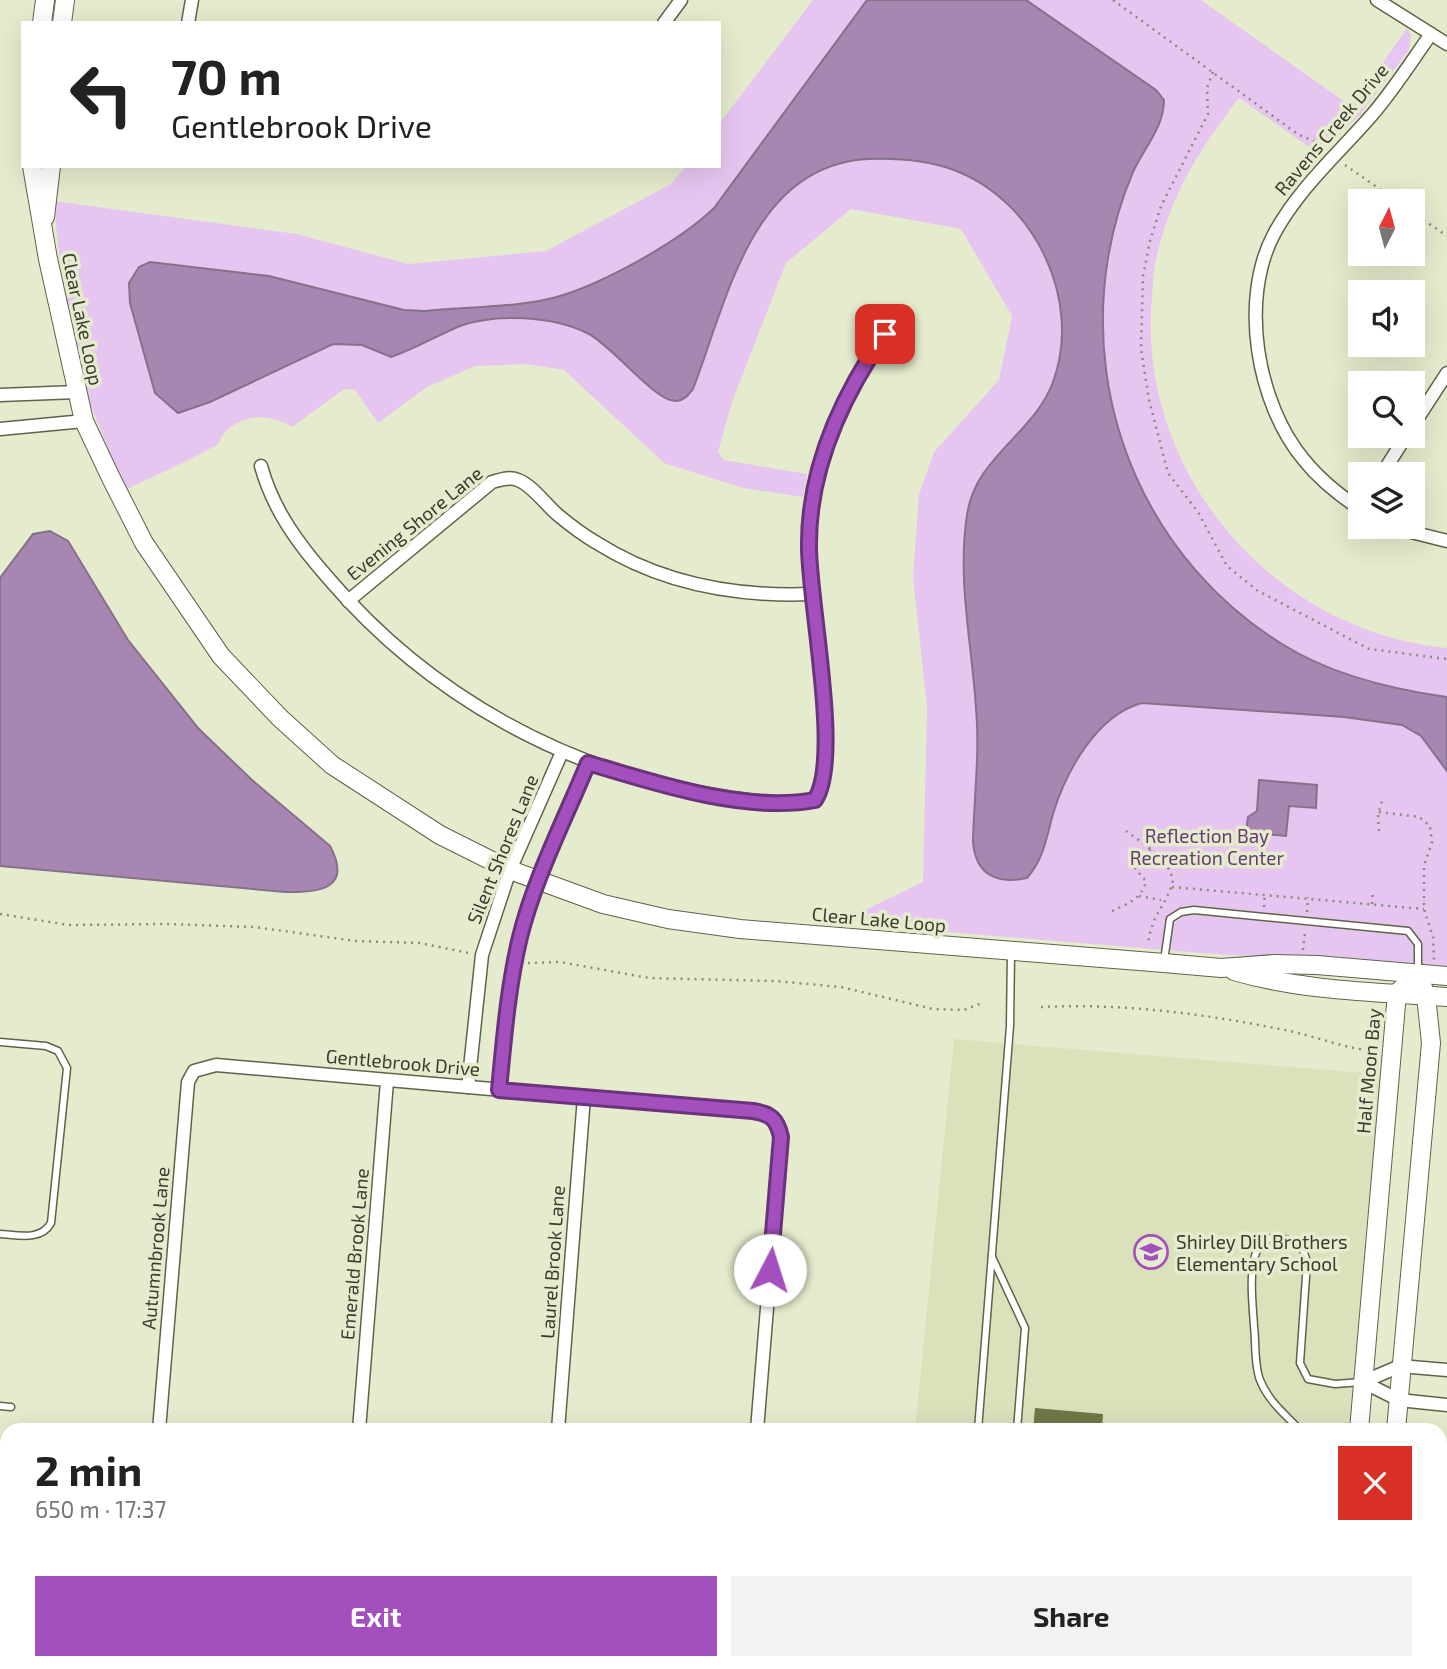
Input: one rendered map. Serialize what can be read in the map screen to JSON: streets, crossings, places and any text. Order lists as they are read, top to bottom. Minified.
{"streets":{"street":["Ravens Creek Drive","Clear Lake Loop","Evening Shore Lane","Silent Shores Lane","Gentlebrook Drive","Half Moon Bay","Autumnbrook Lane","Emerald Brook Lane","Laurel Brook Lane"]},"crossings":[["Clear Lake Loop","Silent Shores Lane"],["Clear Lake Loop","Half Moon Bay"],["Silent Shores Lane","Gentlebrook Drive"],["Gentlebrook Drive","Autumnbrook Lane"],["Gentlebrook Drive","Emerald Brook Lane"],["Gentlebrook Drive","Laurel Brook Lane"]],"parks":["Reflection Bay Recreation Center"],"places":{"school or university":["Shirley Dill Brothers Elementary School"]},"north":"top","page":{"turn":["70 m","Gentlebrook Drive"],"heading":["2 min","650 m · 17:37"],"buttons":["Exit","Share"]}}
